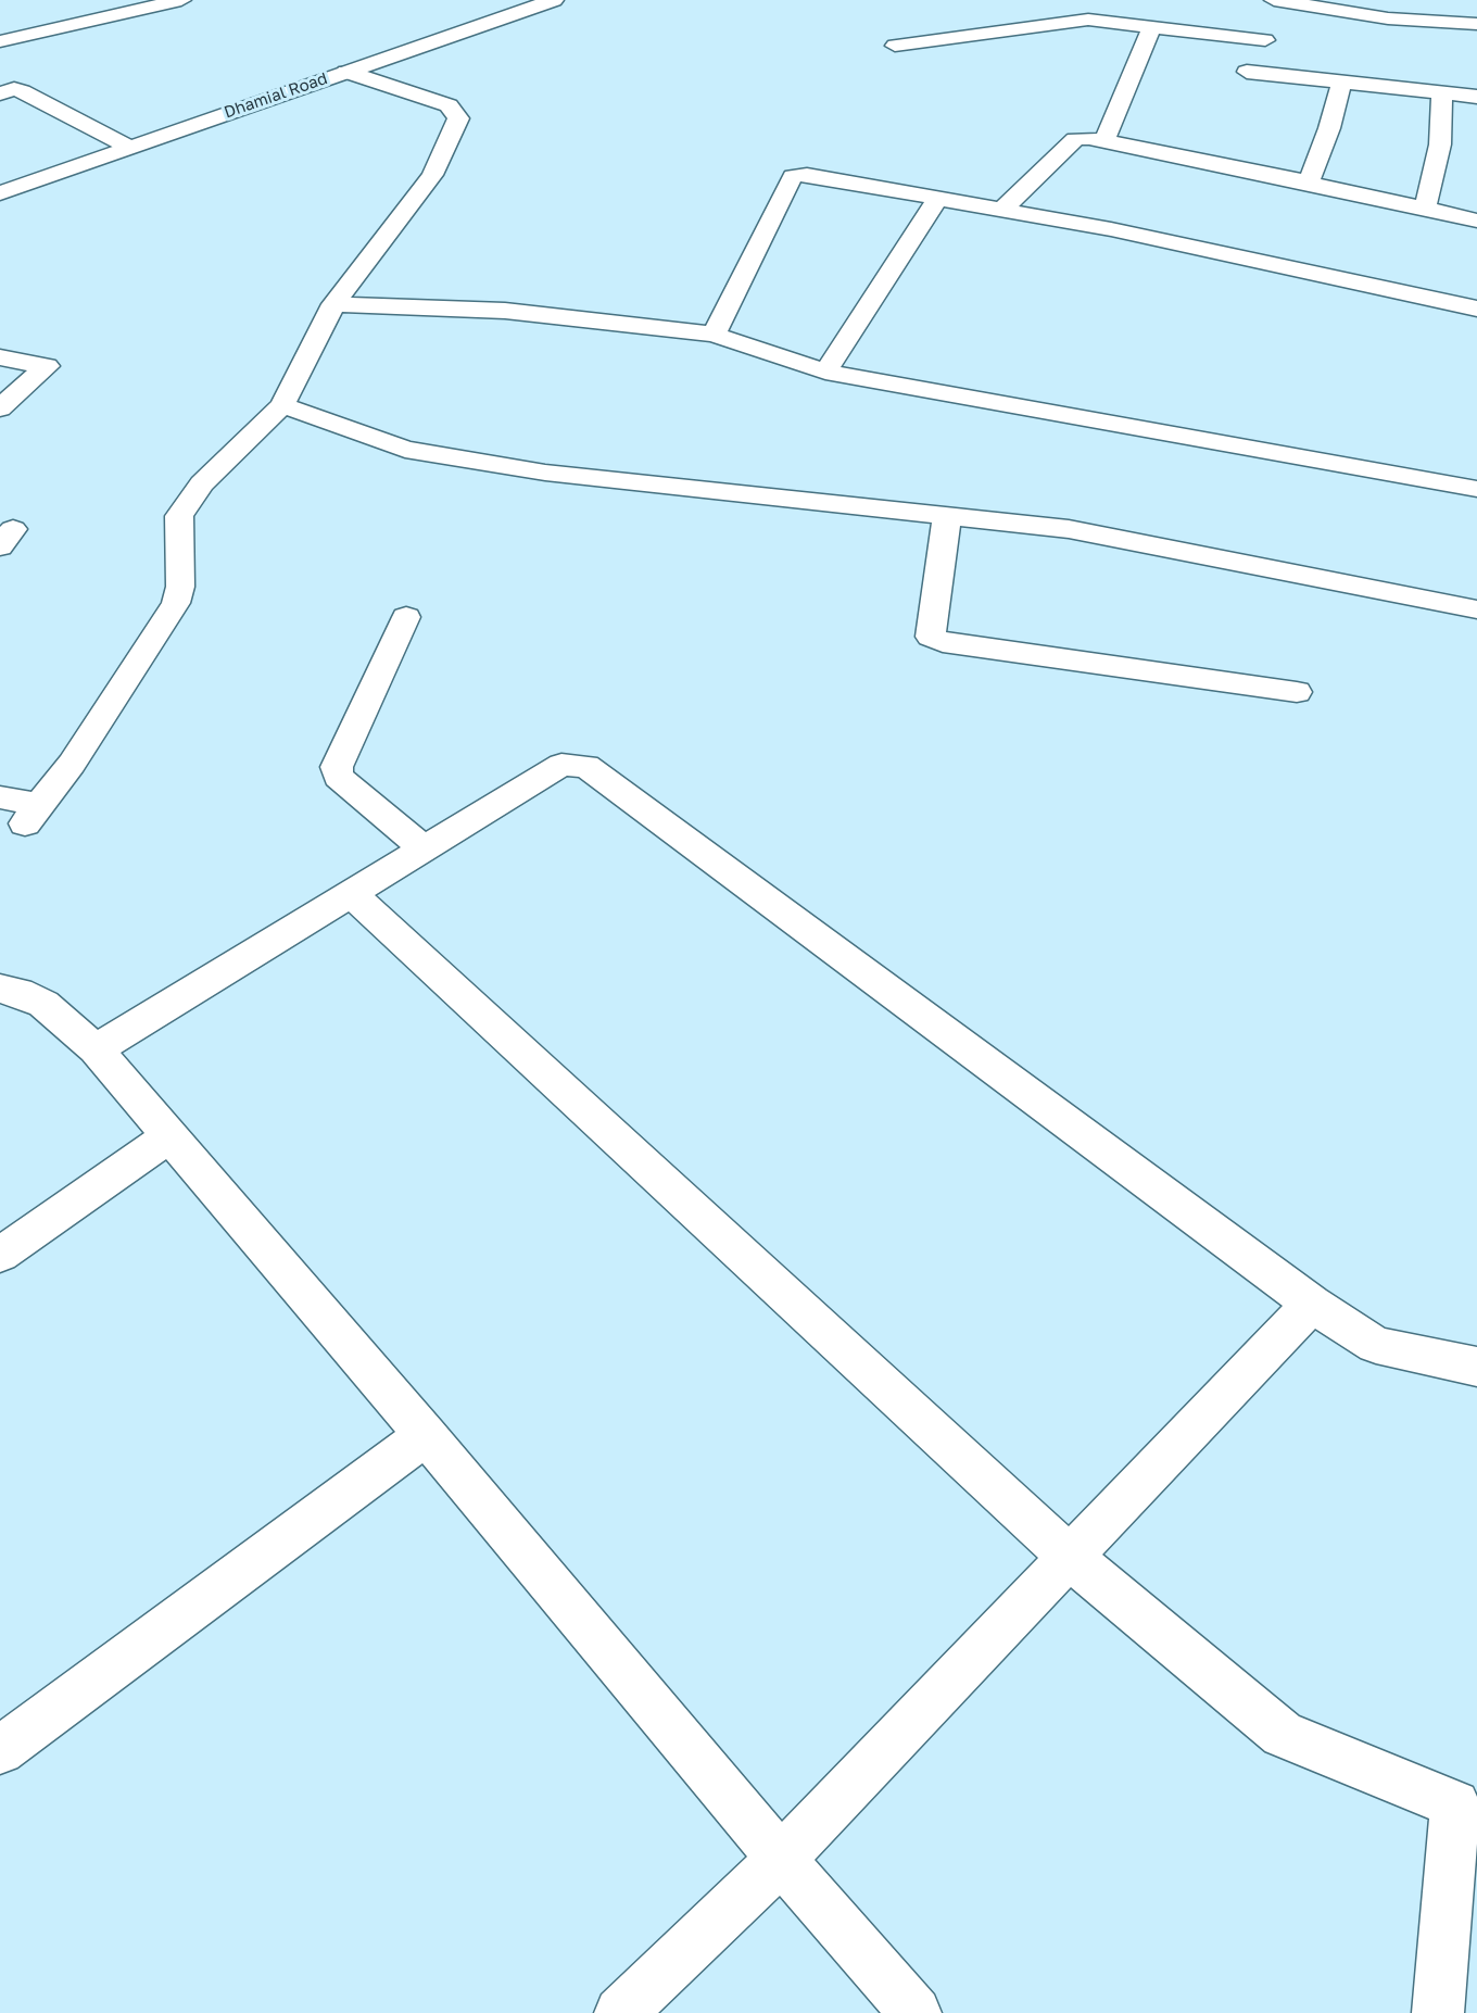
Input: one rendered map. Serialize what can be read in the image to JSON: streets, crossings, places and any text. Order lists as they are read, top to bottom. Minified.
{"streets":{"street":["Dhamial Road"]}}
